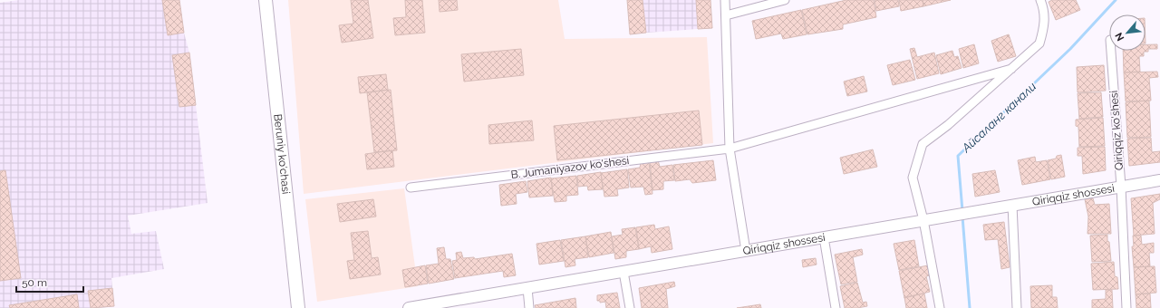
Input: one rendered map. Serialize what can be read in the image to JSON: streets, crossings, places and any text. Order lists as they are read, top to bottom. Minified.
{"streets":{"main road":["Beruniy ko'chasi","Qiriqqiz shossesi"],"street":["Qiriqqiz ko'shesi","B. Jumaniyazov ko'shesi"]},"crossings":[["Qiriqqiz ko'shesi","Qiriqqiz shossesi"]],"water":["Айсаланг канали"],"scale_bar":"50 m","north":"bottom left"}
